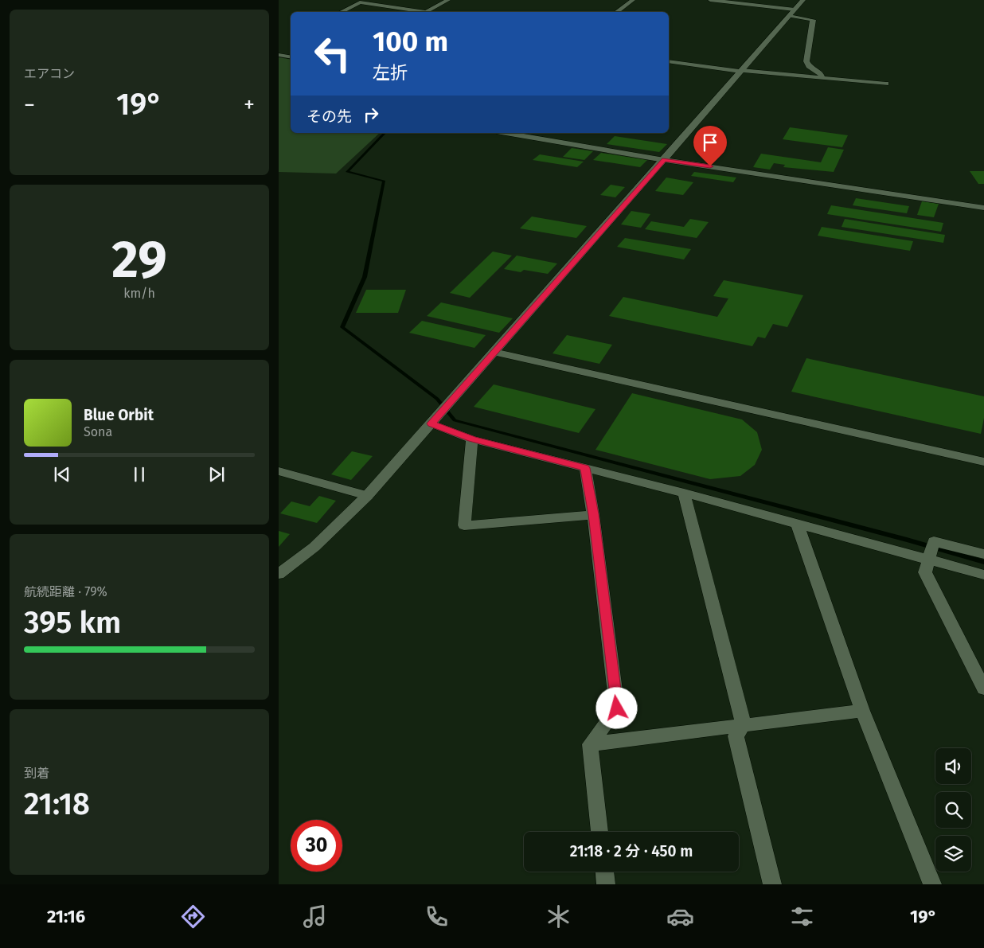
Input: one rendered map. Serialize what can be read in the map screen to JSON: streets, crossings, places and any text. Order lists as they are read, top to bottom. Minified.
{"page":{"tile":["エアコン",["29","km/h"],["航続距離 · 79%","395 km"],["到着","21:18"]],"turn":["100 m","左折"],"heat":["−","19°","+"],"then":"その先","song":["Blue Orbit","Sona"],"limit":"30","trip":"21:18 · 2 分 · 450 m","tabs":["21:16","19°"]}}
